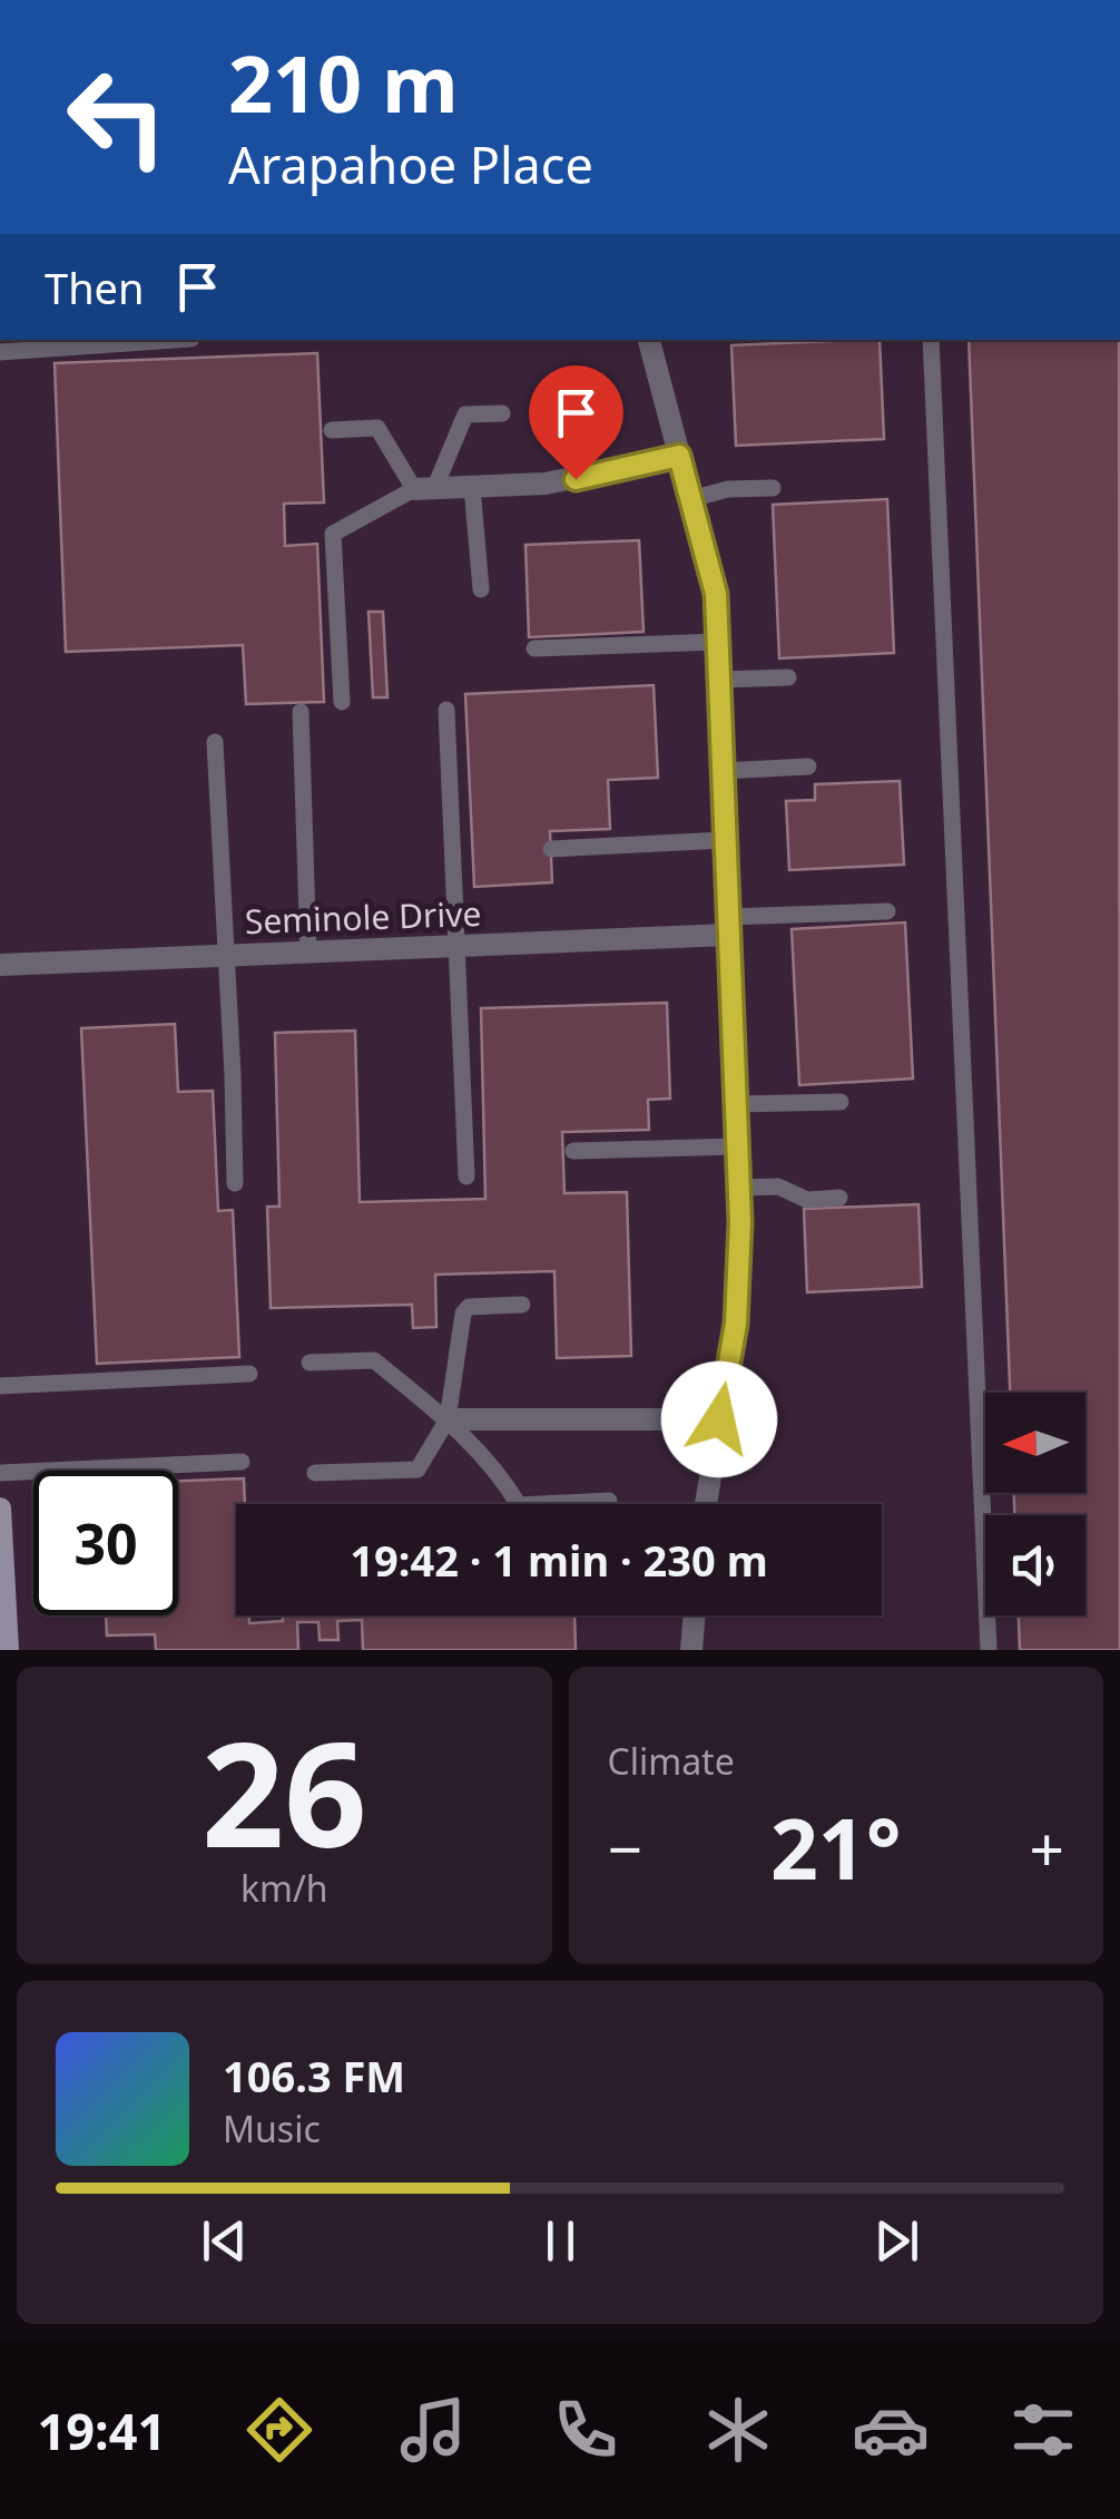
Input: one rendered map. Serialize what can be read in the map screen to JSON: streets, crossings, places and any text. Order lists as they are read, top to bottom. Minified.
{"streets":{"street":["Seminole Drive"]},"north":"left","page":{"turn":["210 m","Arapahoe Place"],"then":"Then","limit":"30","trip":"19:42 · 1 min · 230 m","tile":[["26","km/h"],"Climate"],"heat":["−","21°","+"],"song":["106.3 FM","Music"],"tabs":"19:41"}}
